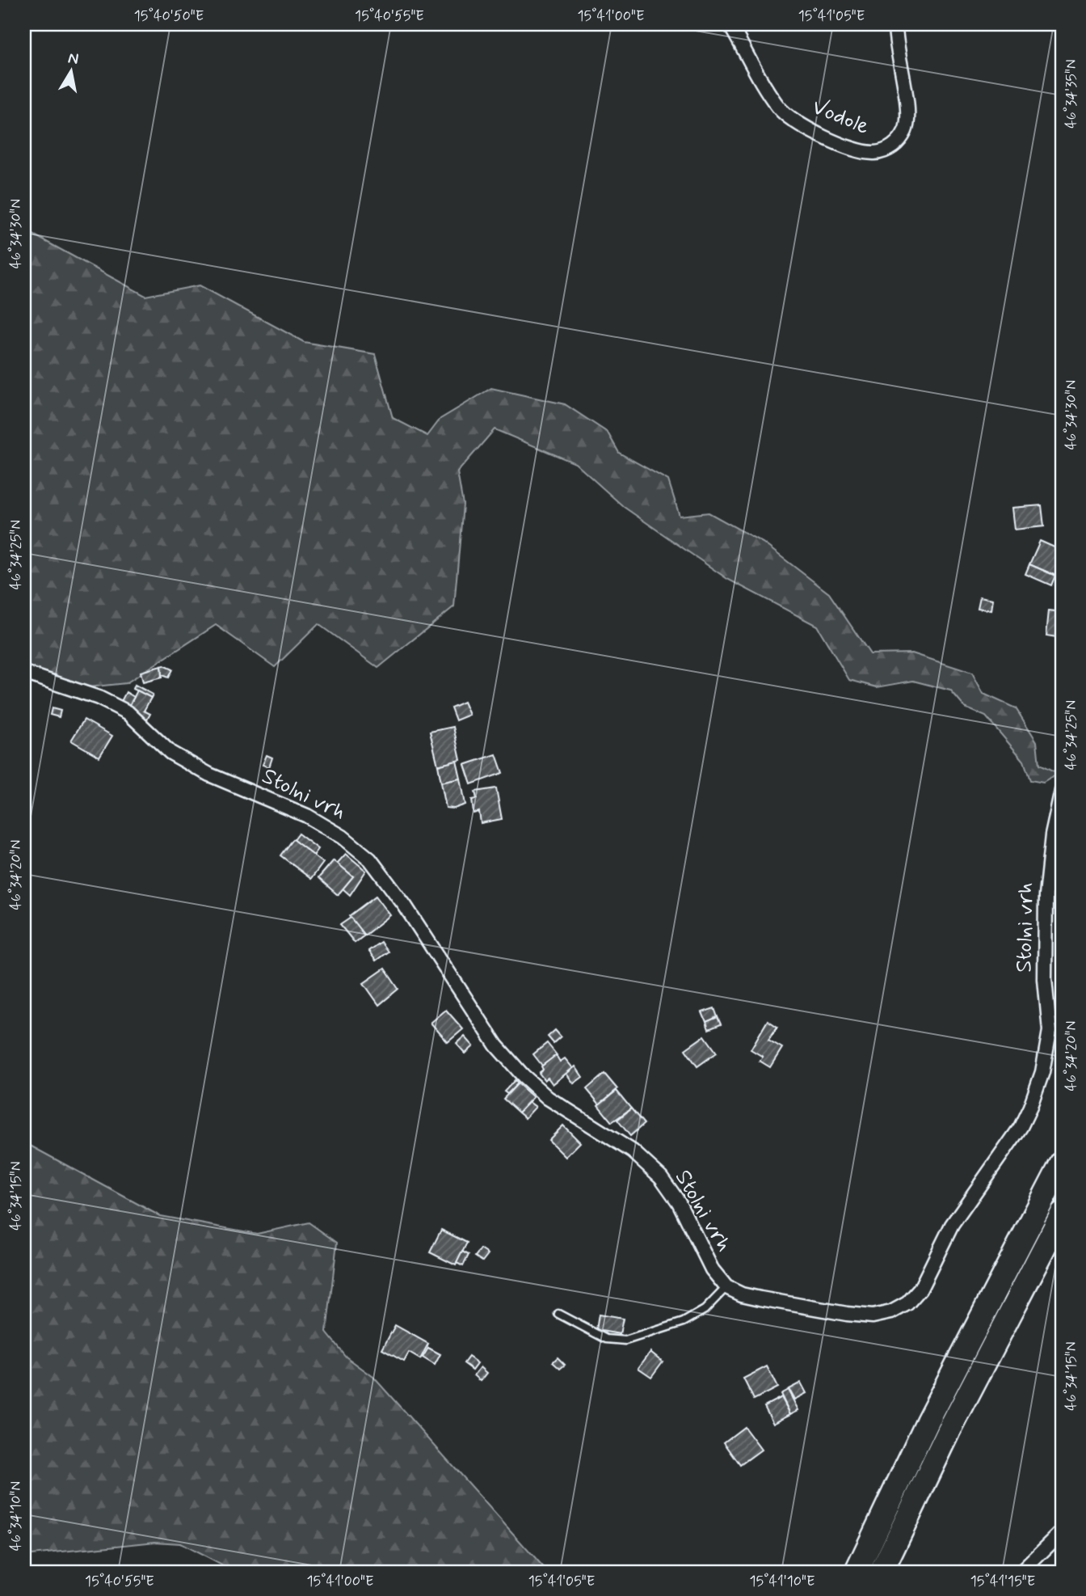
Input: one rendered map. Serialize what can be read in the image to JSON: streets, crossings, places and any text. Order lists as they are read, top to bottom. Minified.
{"streets":{"street":["Vodole","Stolni vrh"]},"north":"top","coordinates":["15°40'50\"E","15°40'55\"E","15°41'00\"E","15°41'05\"E","46°34'35\"N","46°34'30\"N","46°34'25\"N","46°34'20\"N","46°34'15\"N","46°34'10\"N","15°41'10\"E","15°41'15\"E"]}
